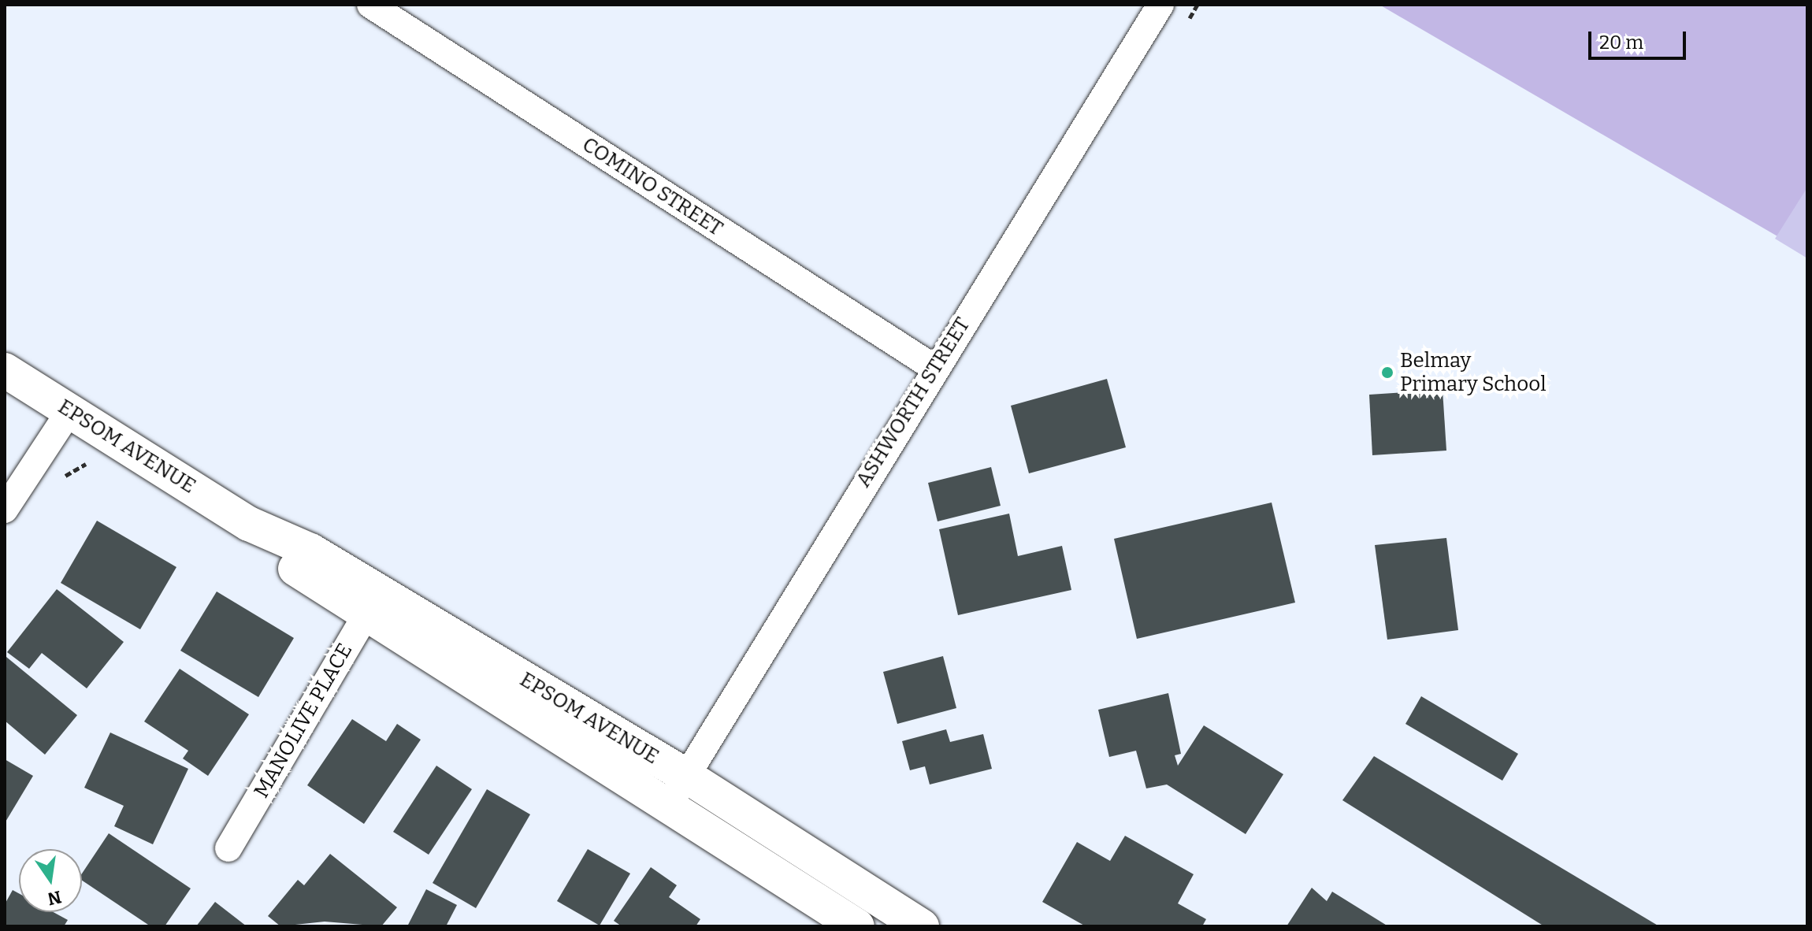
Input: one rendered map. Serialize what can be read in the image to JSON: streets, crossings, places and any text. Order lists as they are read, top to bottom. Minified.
{"streets":{"street":["COMINO STREET","ASHWORTH STREET","EPSOM AVENUE","MANOLIVE PLACE"]},"crossings":[["COMINO STREET","ASHWORTH STREET"],["ASHWORTH STREET","EPSOM AVENUE"],["EPSOM AVENUE","MANOLIVE PLACE"]],"places":["Belmay Primary School"],"scale_bar":"20 m","north":"bottom"}
